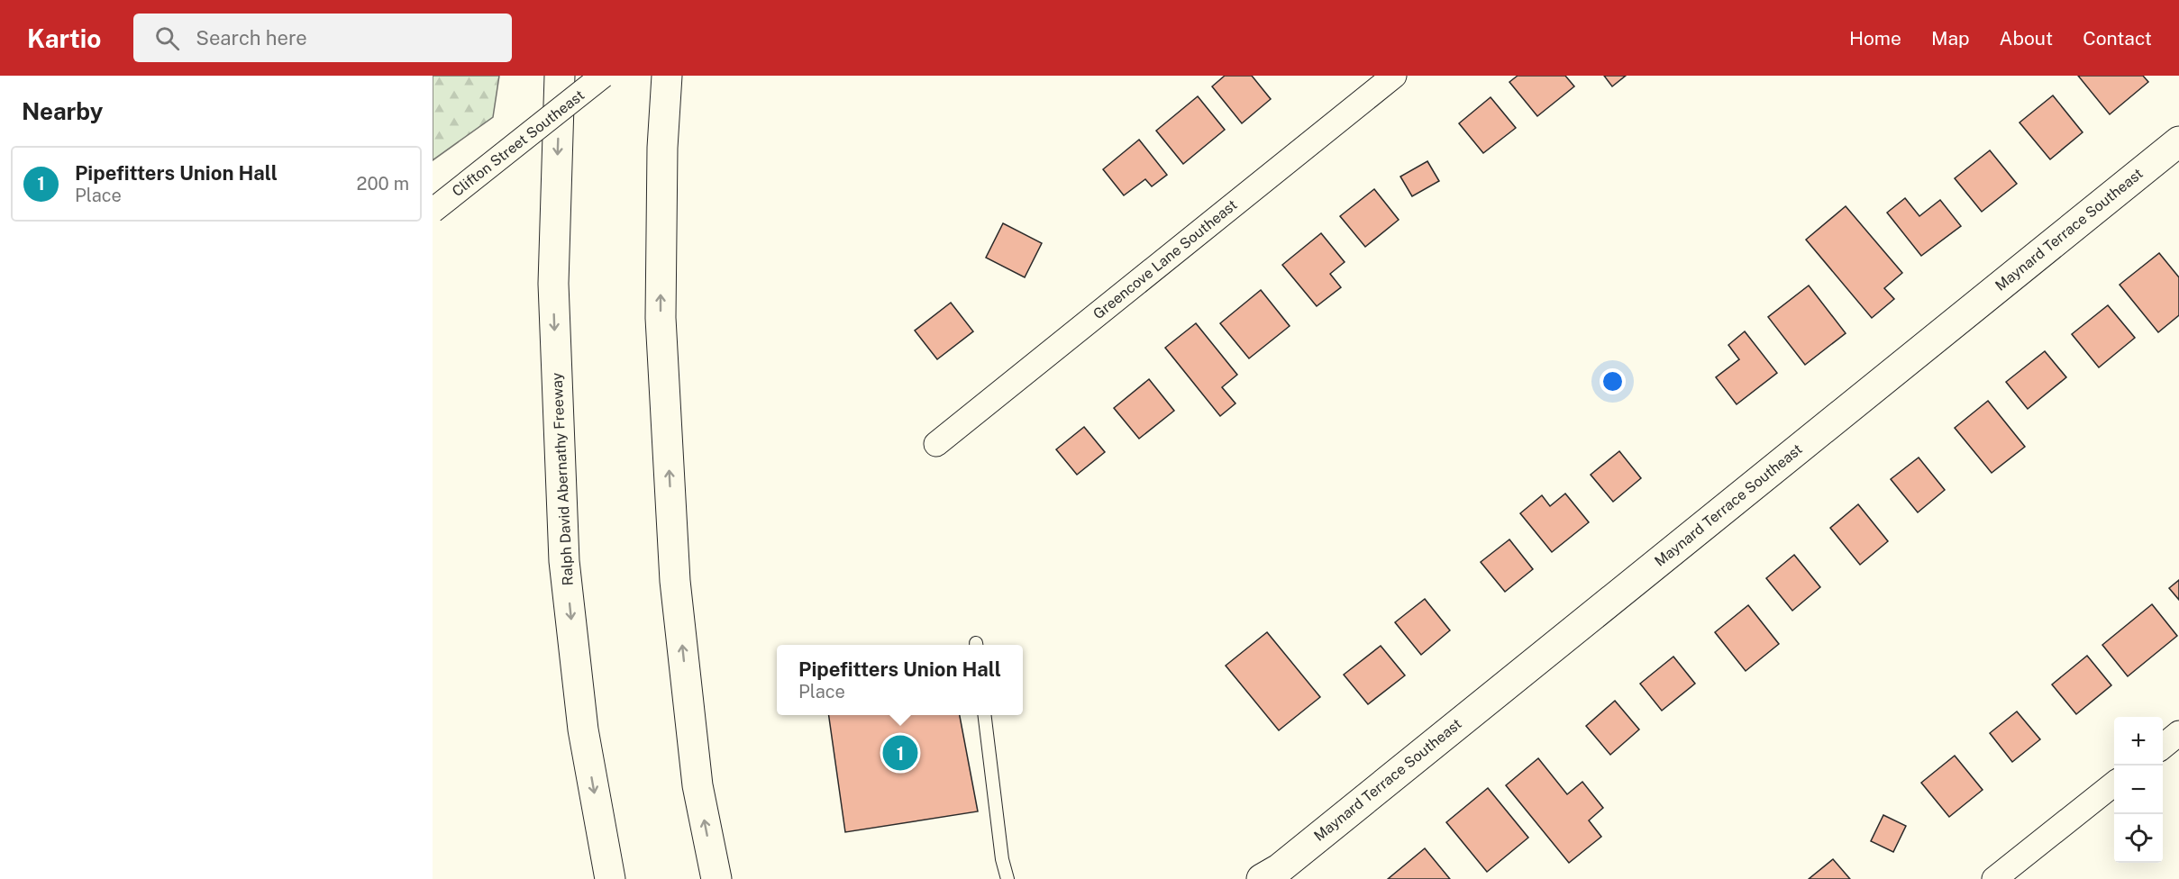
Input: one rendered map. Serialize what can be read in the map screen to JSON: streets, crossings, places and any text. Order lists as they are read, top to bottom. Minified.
{"streets":{"main road":["Maynard Terrace Southeast","Ralph David Abernathy Freeway"],"street":["Clifton Street Southeast","Greencove Lane Southeast"]},"page":{"header":"Kartio","search":"Search here","nav":["Home","Map","About","Contact"],"heading":"Nearby","list":[{"mark":"1","name":"Pipefitters Union Hall","note":"Place","value":"200 m"}],"popup":["Pipefitters Union Hall","Place"],"map_buttons":["+","−"],"pins":"1"}}
